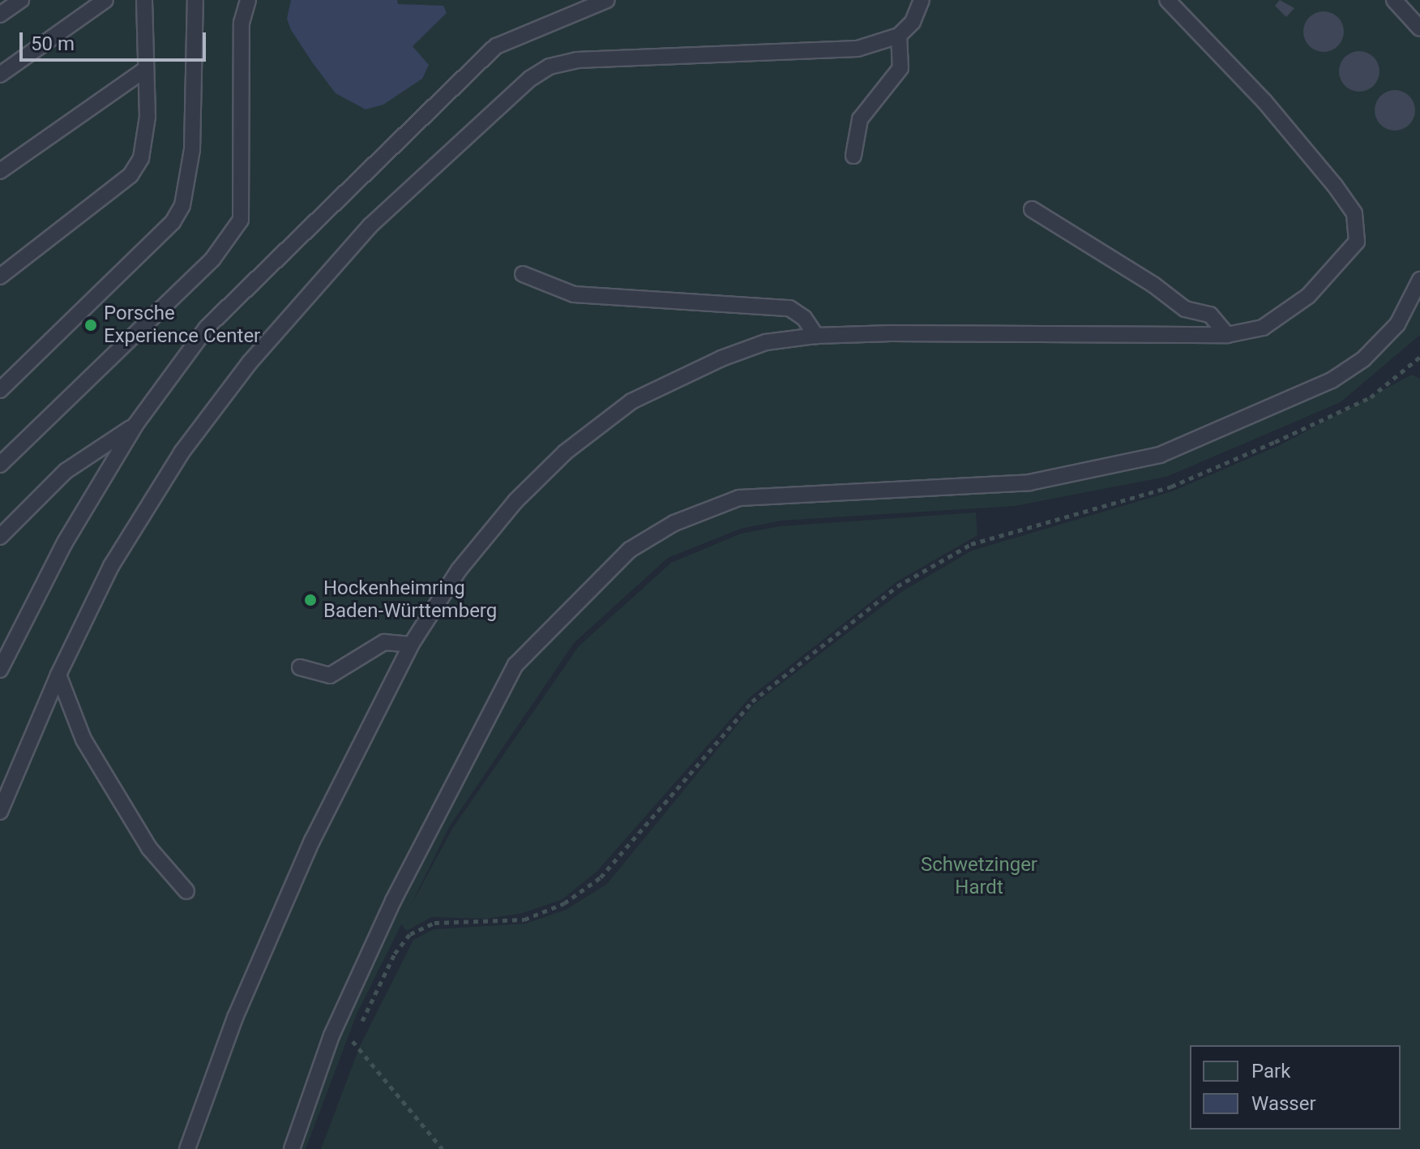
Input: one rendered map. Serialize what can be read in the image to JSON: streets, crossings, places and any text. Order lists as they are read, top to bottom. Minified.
{"parks":["Schwetzinger Hardt"],"places":["Porsche Experience Center","Hockenheimring Baden-Württemberg"],"legend":["Park","Wasser"],"scale_bar":"50 m"}
